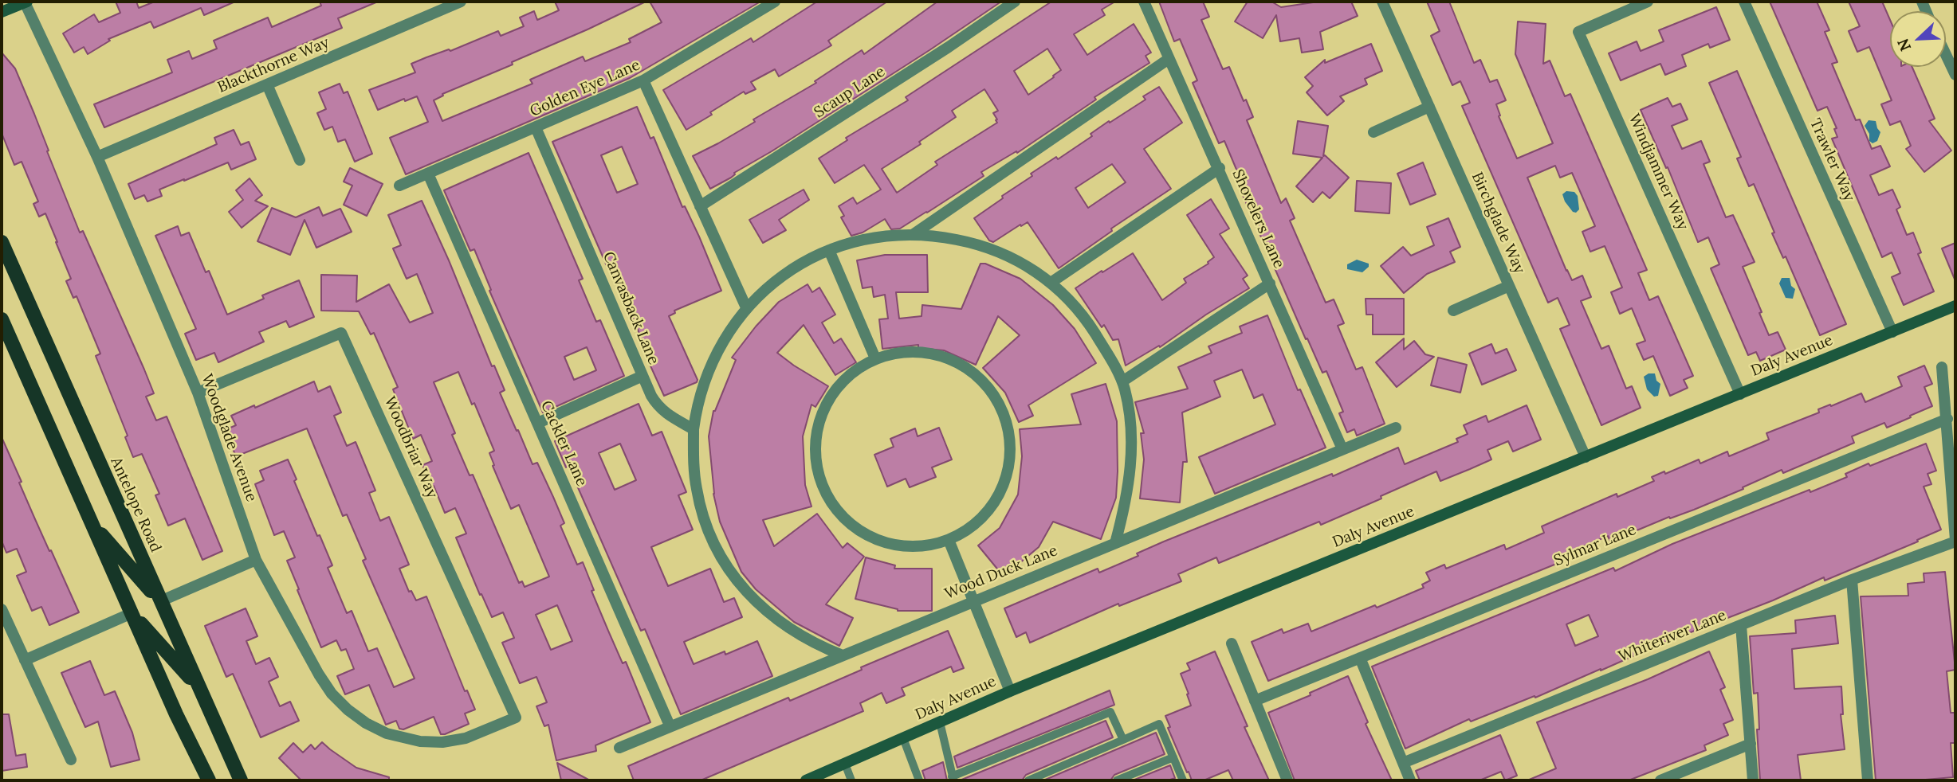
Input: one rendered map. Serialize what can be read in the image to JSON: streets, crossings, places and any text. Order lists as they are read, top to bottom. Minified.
{"streets":{"main road":["Antelope Road"],"street":["Blackthorne Way","Golden Eye Lane","Scaup Lane","Trawler Way","Windjammer Way","Shovelers Lane","Birchglade Way","Canvasback Lane","Daly Avenue","Woodglade Avenue","Cackler Lane","Woodbriar Way","Sylmar Lane","Wood Duck Lane","Whiteriver Lane"]},"crossings":[["Blackthorne Way","Woodglade Avenue"],["Golden Eye Lane","Canvasback Lane"],["Golden Eye Lane","Cackler Lane"],["Trawler Way","Daly Avenue"],["Windjammer Way","Daly Avenue"],["Shovelers Lane","Wood Duck Lane"],["Birchglade Way","Daly Avenue"],["Woodglade Avenue","Woodbriar Way"],["Cackler Lane","Wood Duck Lane"]],"north":"bottom left"}
